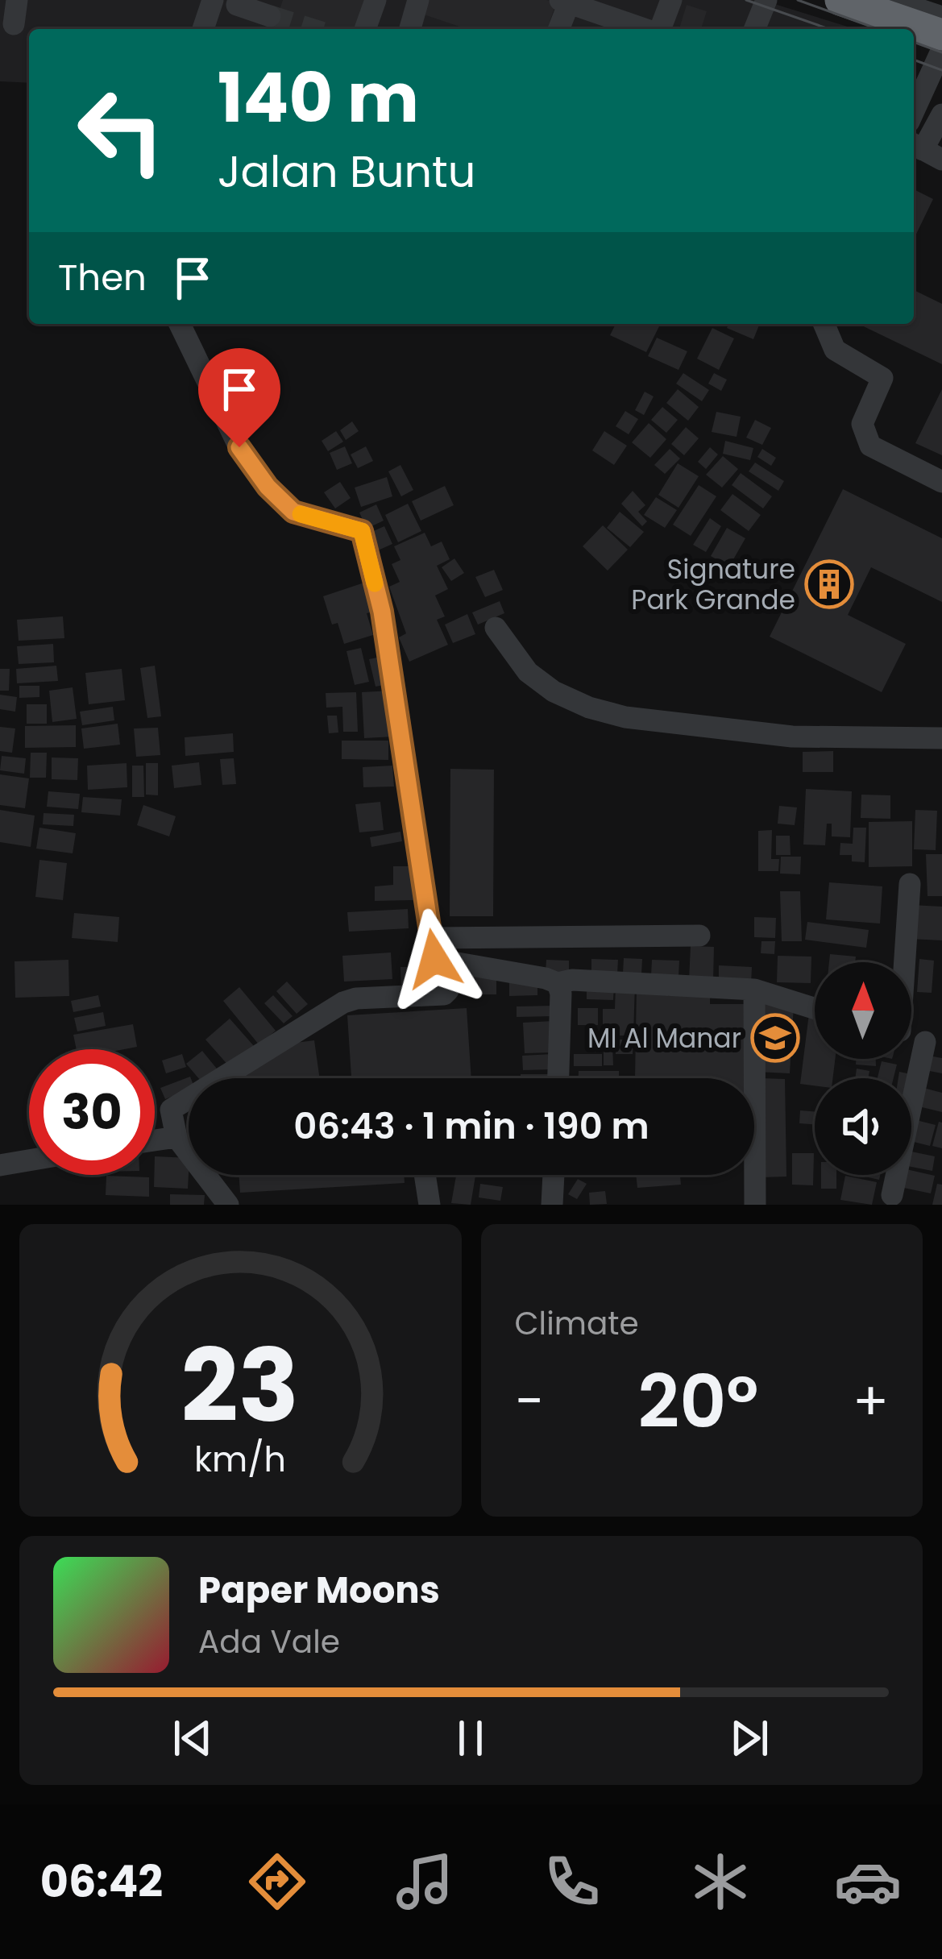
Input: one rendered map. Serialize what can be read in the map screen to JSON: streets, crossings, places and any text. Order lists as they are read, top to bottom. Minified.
{"places":{"building":["Signature Park Grande"],"school or university":["MI Al Manar"]},"north":"top","page":{"turn":["140 m","Jalan Buntu"],"then":"Then","limit":"30","trip":"06:43 · 1 min · 190 m","tile":"Climate","heat":["−","20°","+"],"song":["Paper Moons","Ada Vale"],"tabs":"06:42","gauge":["23","km/h"]}}
